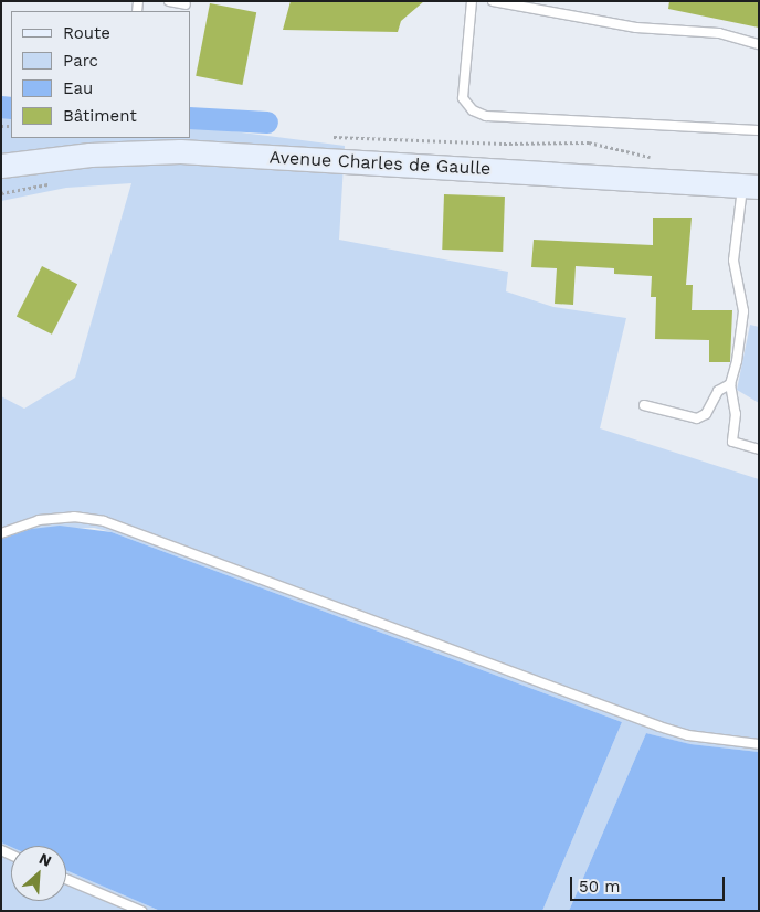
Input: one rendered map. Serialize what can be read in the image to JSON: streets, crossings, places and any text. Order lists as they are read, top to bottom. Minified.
{"streets":{"main road":["Avenue Charles de Gaulle"]},"legend":["Route","Parc","Eau","Bâtiment"],"scale_bar":"50 m","north":"top right"}
